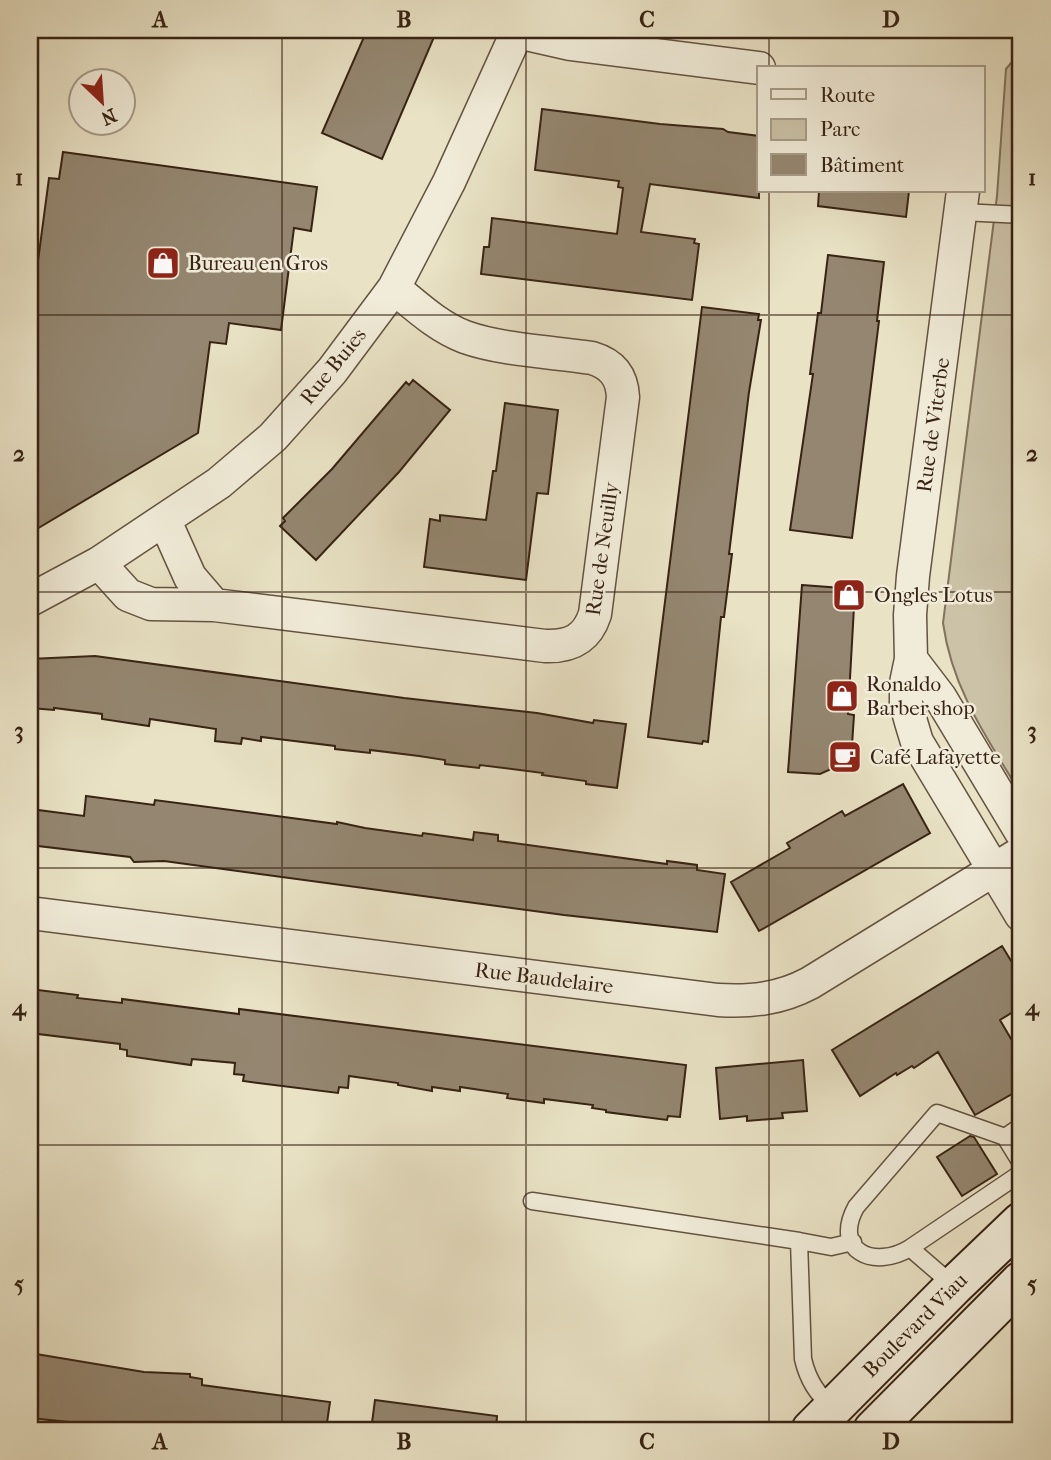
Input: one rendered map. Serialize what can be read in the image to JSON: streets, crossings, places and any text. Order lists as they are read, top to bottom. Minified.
{"streets":{"main road":["Boulevard Viau"],"street":["Rue Buies","Rue de Viterbe","Rue de Neuilly","Rue Baudelaire"]},"crossings":[["Rue Buies","Rue de Neuilly"],["Rue de Viterbe","Rue Baudelaire"]],"places":{"shop":["Bureau en Gros","Ongles Lotus","Ronaldo Barber shop"],"cafe":["Café Lafayette"]},"legend":["Route","Parc","Bâtiment"],"north":"bottom right","grid":{"columns":["A","B","C","D"],"rows":["1","2","3","4","5"]}}
